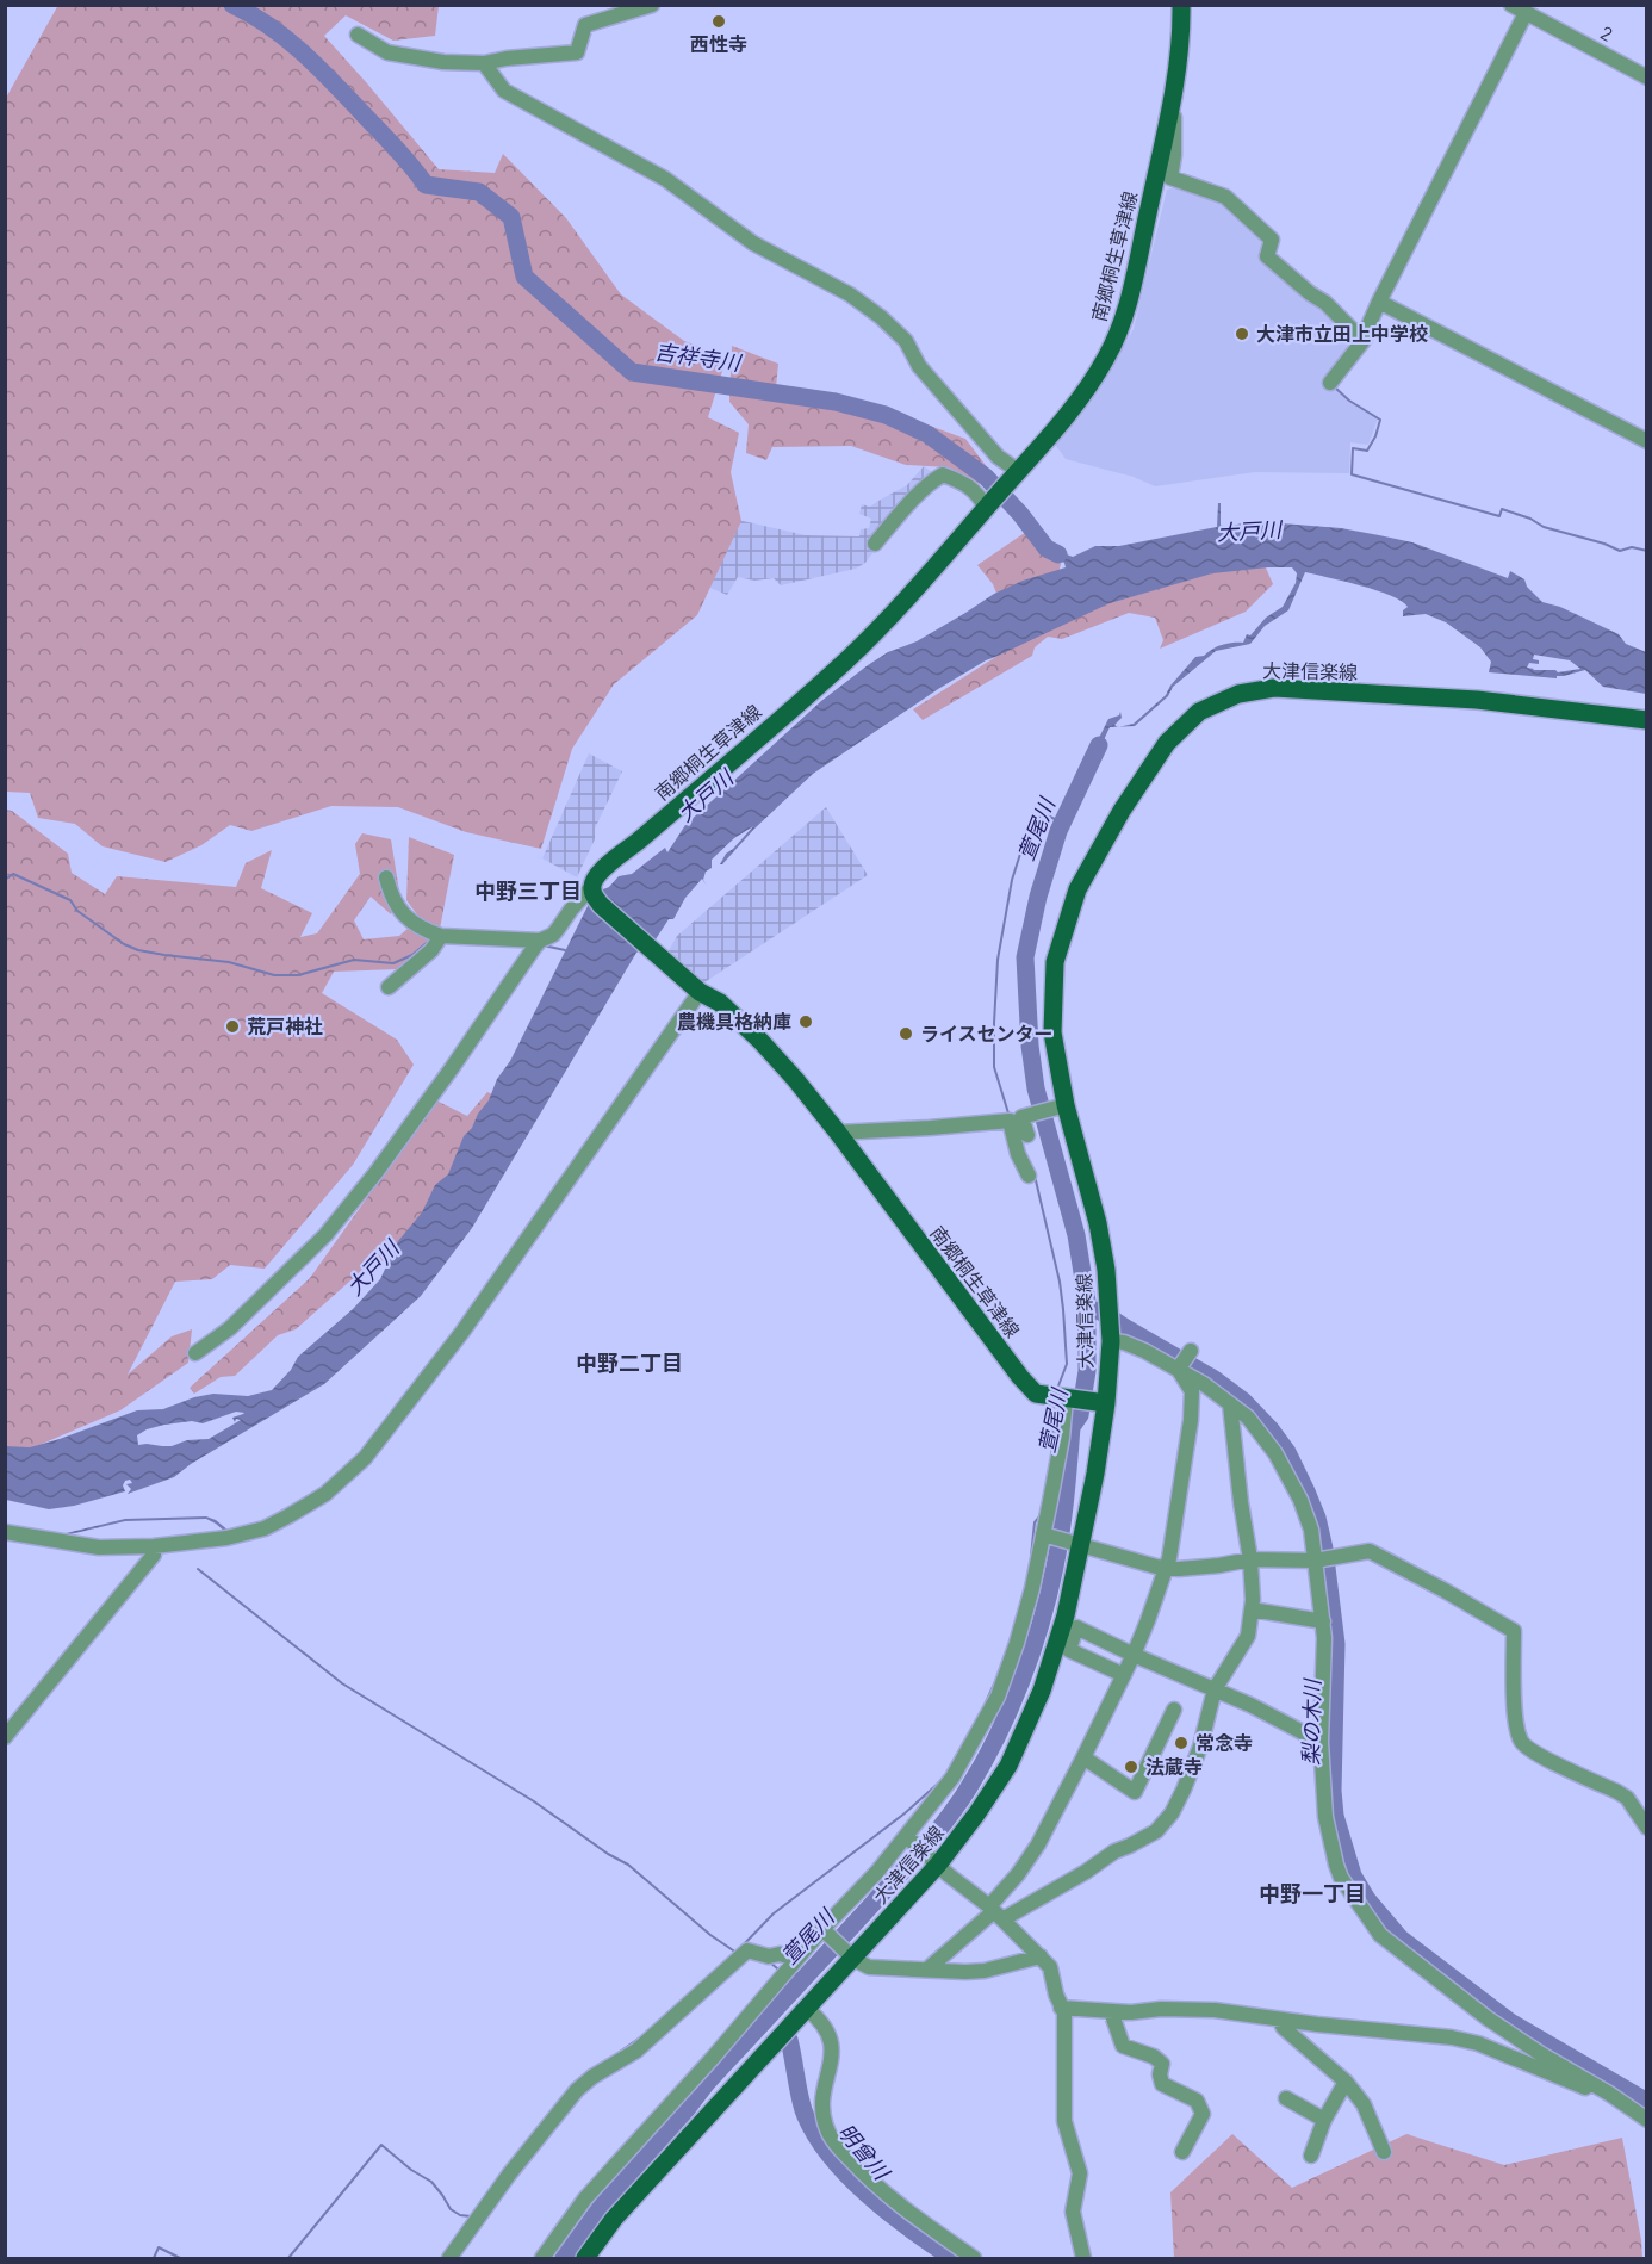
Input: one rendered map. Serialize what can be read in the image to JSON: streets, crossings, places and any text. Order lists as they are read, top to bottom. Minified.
{"streets":{"main road":["南郷桐生草津線","大津信楽線"],"street":["2"]},"crossings":[["南郷桐生草津線","大津信楽線"]],"districts":["中野三丁目","中野二丁目","中野一丁目"],"water":["吉祥寺川","大戸川","萱尾川","梨の木川","明曾川"],"places":["西性寺","大津市立田上中学校","農機具格納庫","荒戸神社","ライスセンター","常念寺","法蔵寺"]}
